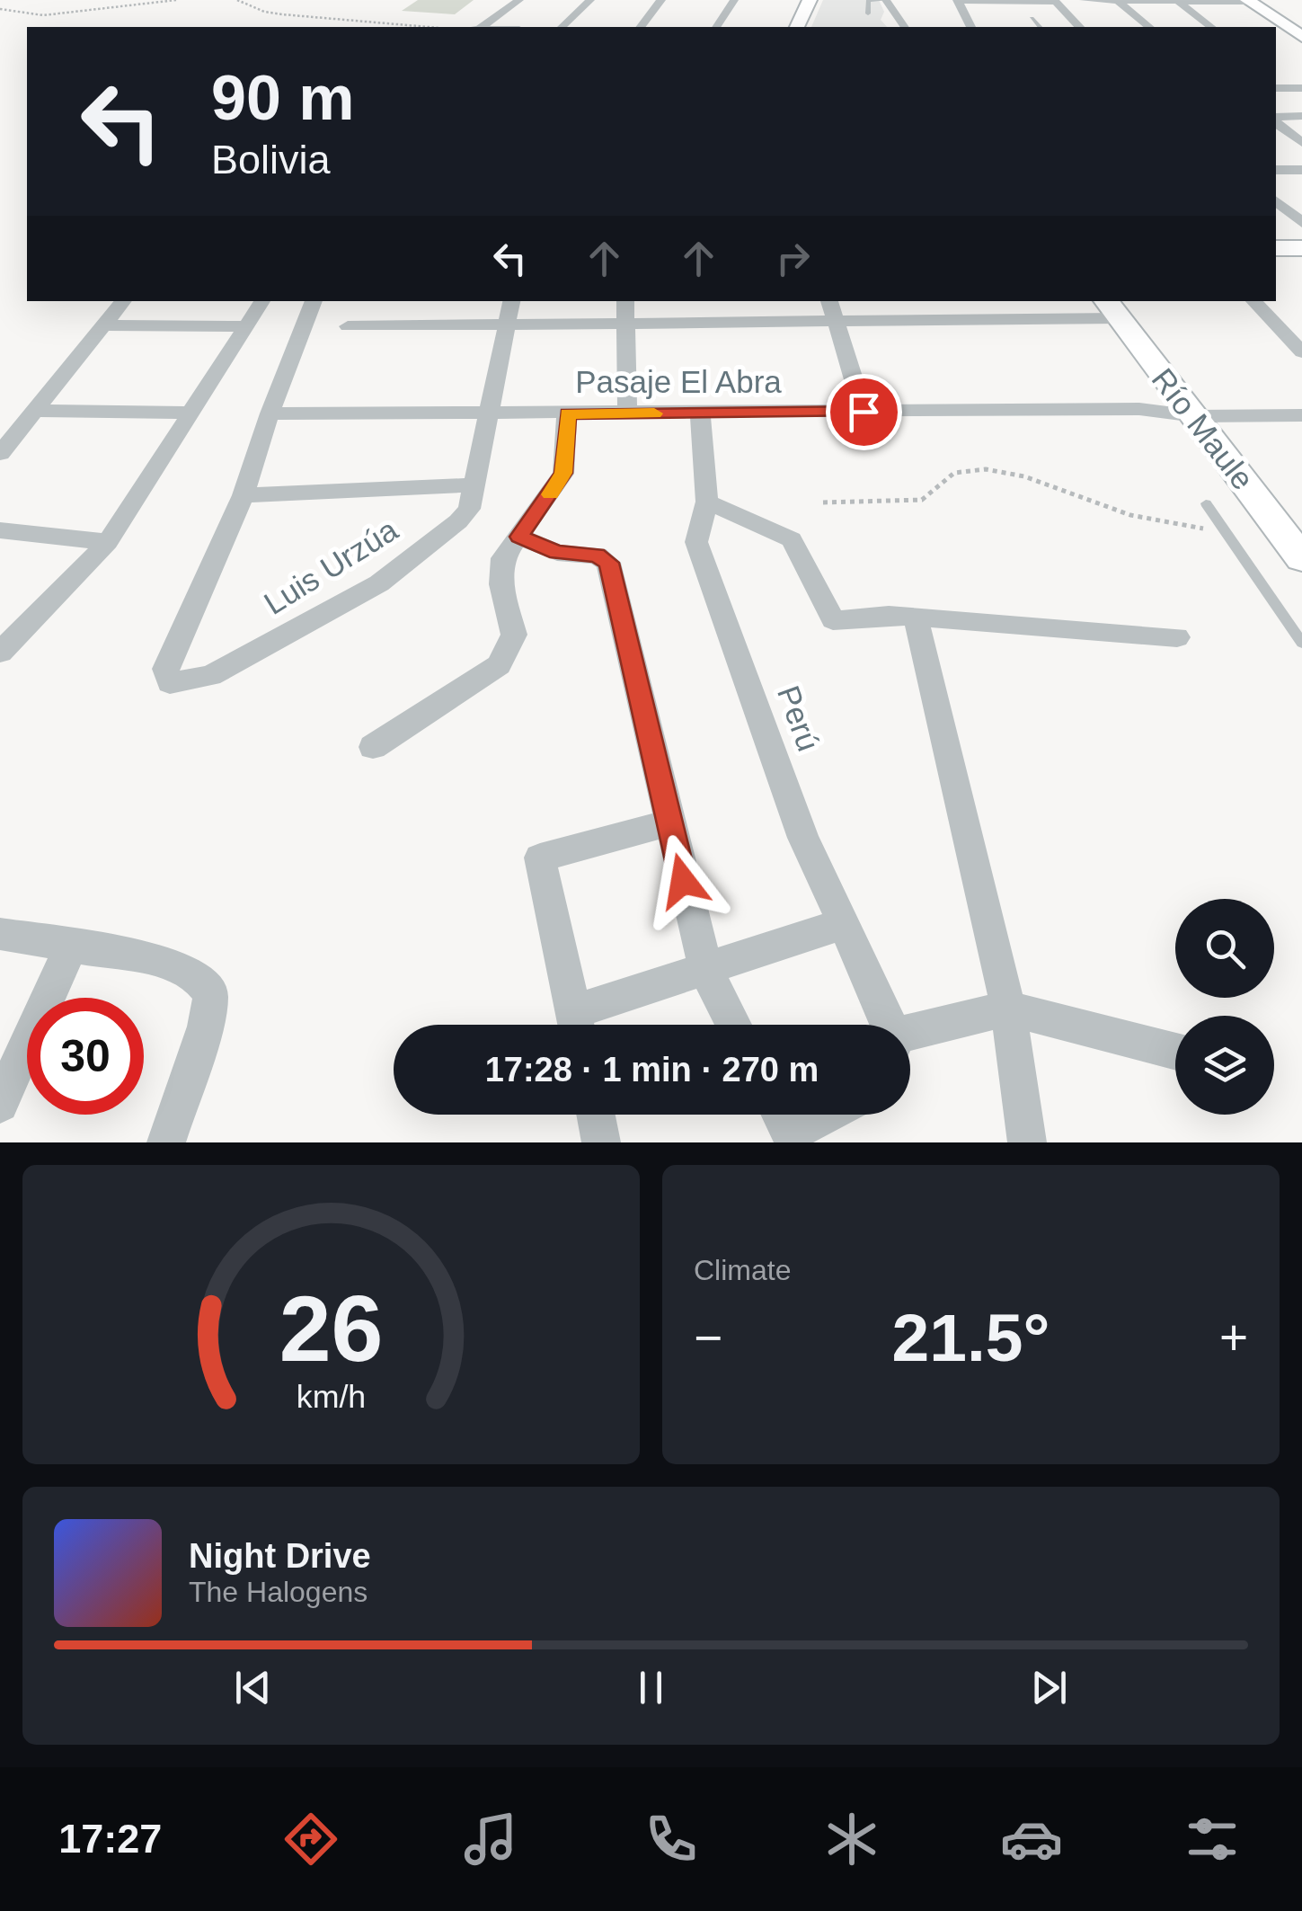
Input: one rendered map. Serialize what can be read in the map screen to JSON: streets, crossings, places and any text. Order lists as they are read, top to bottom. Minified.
{"streets":{"street":["Pasaje El Abra","Río Maule","Luis Urzúa","Perú"]},"crossings":[["Pasaje El Abra","Río Maule"],["Pasaje El Abra","Luis Urzúa"],["Pasaje El Abra","Perú"]],"page":{"turn":["90 m","Bolivia"],"limit":"30","trip":"17:28 · 1 min · 270 m","tile":"Climate","heat":["−","21.5°","+"],"song":["Night Drive","The Halogens"],"tabs":"17:27","gauge":["26","km/h"]}}
